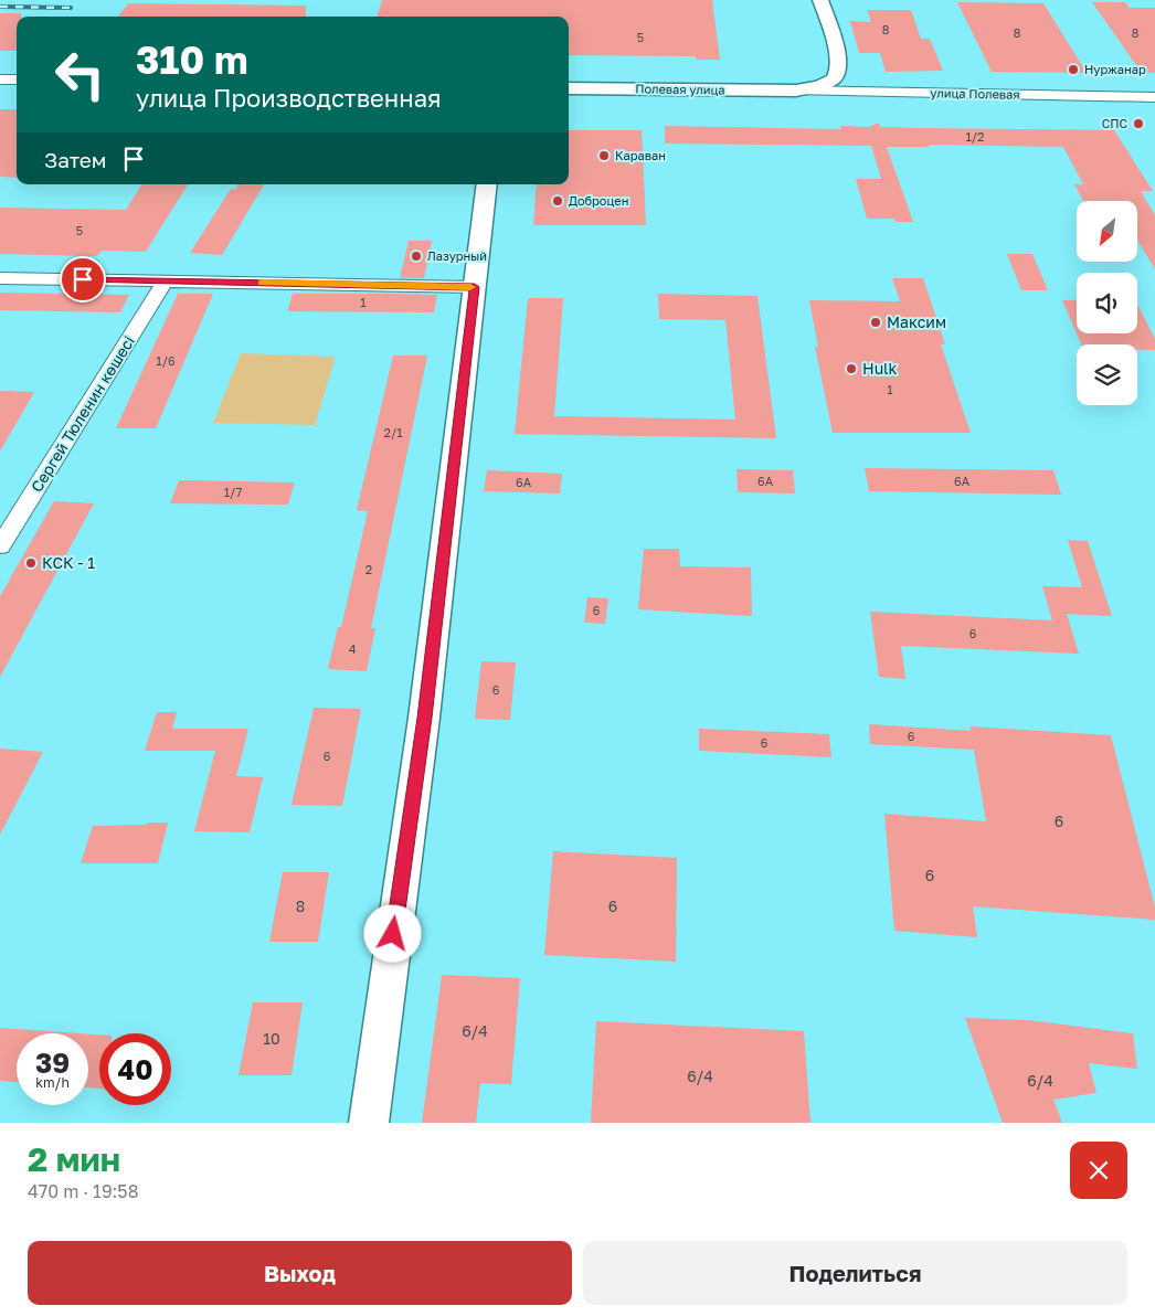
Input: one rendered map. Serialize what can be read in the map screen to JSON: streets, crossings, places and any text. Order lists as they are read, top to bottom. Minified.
{"streets":{"street":["Полевая улица","улица Полевая","Сергей Тюленин көшесі"]},"crossings":[["Полевая улица","улица Полевая"]],"places":["Нуржанар","СПС","Караван","Доброцен","Лазурный","Максим","Hulk","КСК - 1"],"house_numbers":["8","8","8","5","1/2","5","1","1/6","1","2/1","6А","6А","6А","1/7","2","6","6","4","6","6","6","6","6","6","8","6","6/4","10","6/4","6/4"],"north":"bottom left","page":{"turn":["310 m","улица Производственная"],"then":"Затем","speed":"39 km/h","limit":"40","heading":["2 мин","470 m · 19:58"],"buttons":["Выход","Поделиться"]}}
